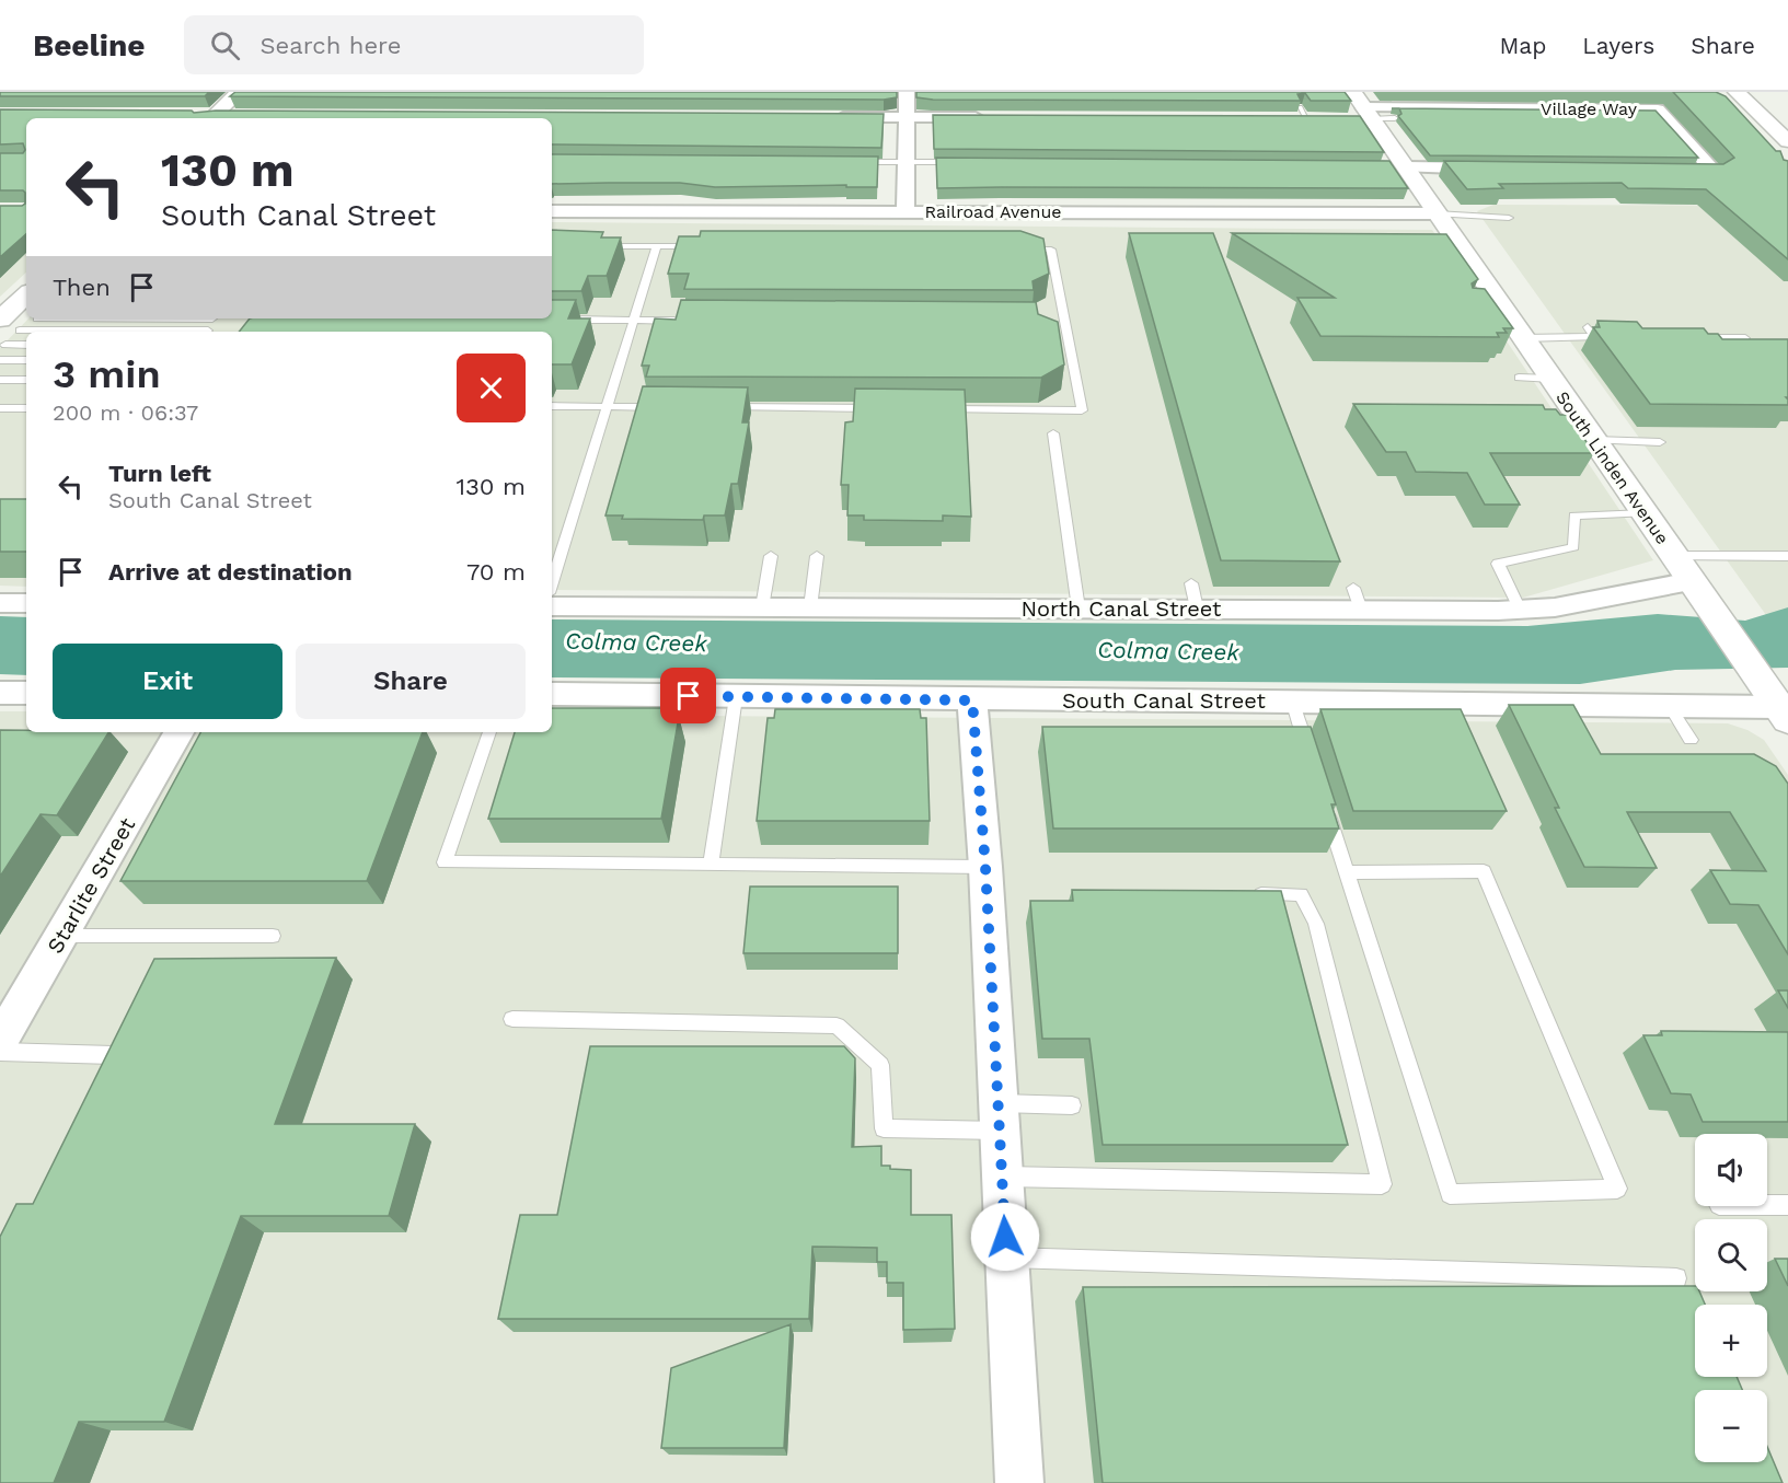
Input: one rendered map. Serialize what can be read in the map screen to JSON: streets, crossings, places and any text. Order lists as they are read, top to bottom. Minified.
{"streets":{"street":["Village Way","Railroad Avenue","South Linden Avenue","North Canal Street","South Canal Street","Starlite Street"]},"crossings":[["Village Way","South Linden Avenue"],["Railroad Avenue","South Linden Avenue"],["South Linden Avenue","North Canal Street"],["South Linden Avenue","South Canal Street"]],"water":["Colma Creek"],"page":{"header":"Beeline","search":"Search here","nav":["Map","Layers","Share"],"turn":["130 m","South Canal Street"],"then":"Then","heading":["3 min","200 m · 06:37"],"list":[{"name":"Turn left","note":"South Canal Street","value":"130 m"},{"name":"Arrive at destination","value":"70 m"}],"buttons":["Exit","Share"],"map_buttons":["+","−"]}}
